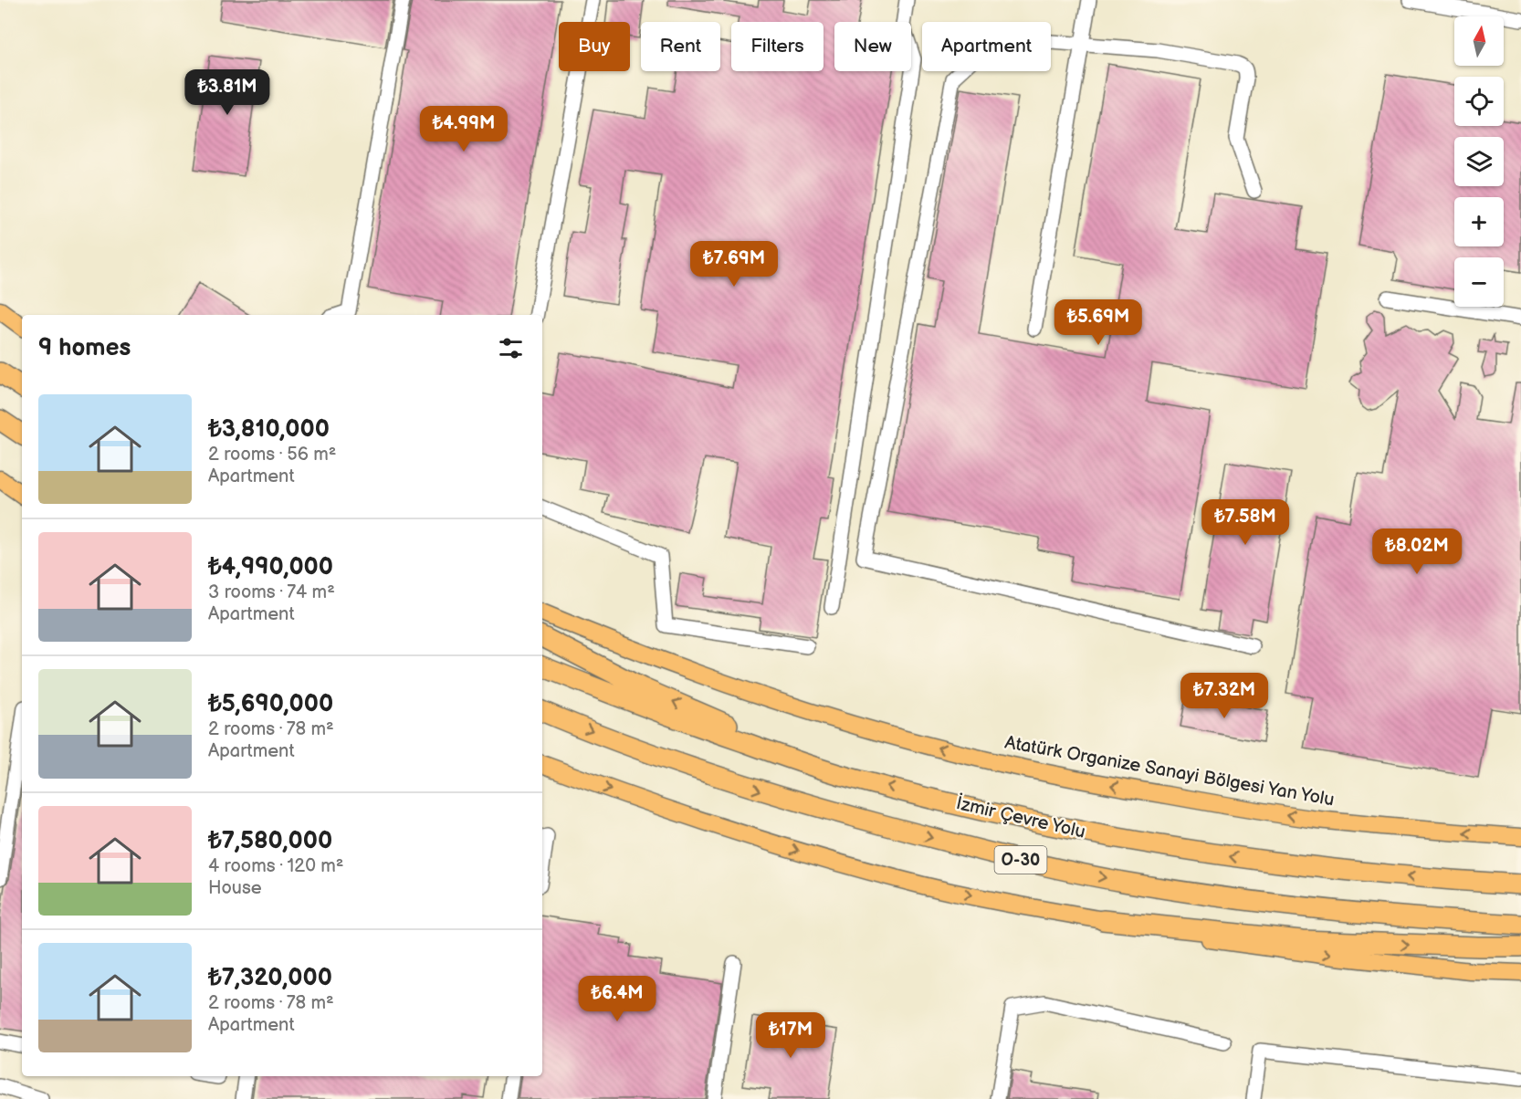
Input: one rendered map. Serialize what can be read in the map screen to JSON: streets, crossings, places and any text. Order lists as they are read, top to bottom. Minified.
{"streets":{"highway":["İzmir Çevre Yolu","O-30"],"main road":["Atatürk Organize Sanayi Bölgesi Yan Yolu"]},"north":"top","page":{"map_buttons":["+","−"],"chip":["Buy","Rent","Filters","New","Apartment"],"price":["₺3.81M","₺4.99M","₺7.69M","₺5.69M","₺7.58M","₺8.02M","₺7.32M","₺6.4M","₺17M"],"heading":"9 homes","list":[{"name":"₺3,810,000","note":"2 rooms · 56 m² · Apartment"},{"name":"₺4,990,000","note":"3 rooms · 74 m² · Apartment"},{"name":"₺5,690,000","note":"2 rooms · 78 m² · Apartment"},{"name":"₺7,580,000","note":"4 rooms · 120 m² · House"},{"name":"₺7,320,000","note":"2 rooms · 78 m² · Apartment"}]}}
